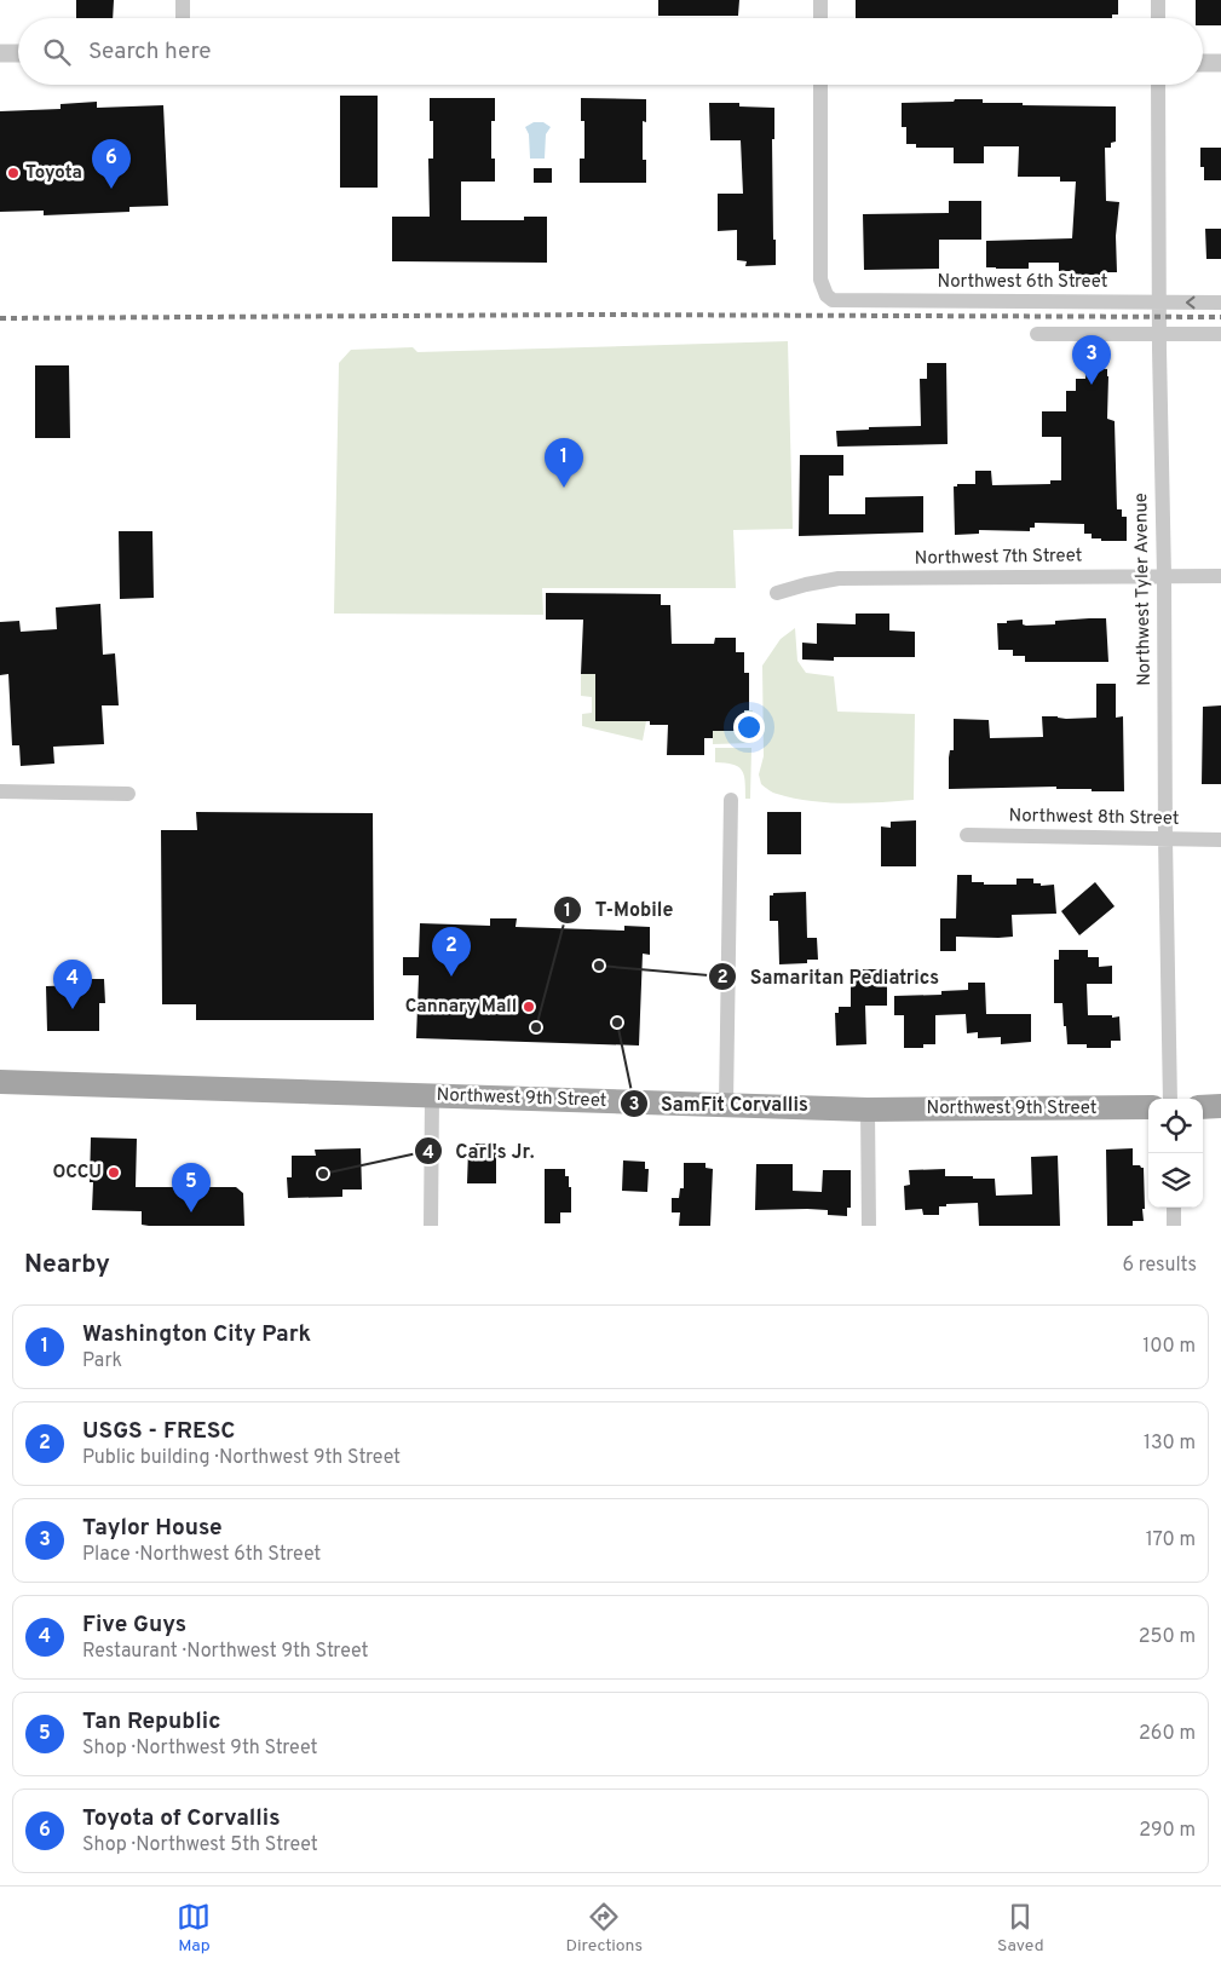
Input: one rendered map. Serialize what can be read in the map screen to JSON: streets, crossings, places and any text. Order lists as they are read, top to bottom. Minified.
{"streets":{"main road":["Northwest 9th Street"],"street":["Northwest 6th Street","Northwest 7th Street","Northwest Tyler Avenue","Northwest 8th Street"]},"crossings":[["Northwest 6th Street","Northwest Tyler Avenue"],["Northwest 7th Street","Northwest Tyler Avenue"],["Northwest Tyler Avenue","Northwest 8th Street"]],"places":["Toyota","Samaritan Pediatrics","Cannary Mall","SamFit Corvallis","T-Mobile","OCCU","Carl's Jr."],"page":{"search":"Search here","pins":["6","3","1","2","4","5"],"heading":["Nearby","6 results"],"list":[{"mark":"1","name":"Washington City Park","note":"Park","value":"100 m"},{"mark":"2","name":"USGS - FRESC","note":"Public building · Northwest 9th Street","value":"130 m"},{"mark":"3","name":"Taylor House","note":"Place · Northwest 6th Street","value":"170 m"},{"mark":"4","name":"Five Guys","note":"Restaurant · Northwest 9th Street","value":"250 m"},{"mark":"5","name":"Tan Republic","note":"Shop · Northwest 9th Street","value":"260 m"},{"mark":"6","name":"Toyota of Corvallis","note":"Shop · Northwest 5th Street","value":"290 m"}],"nav":["Map","Directions","Saved"]}}
